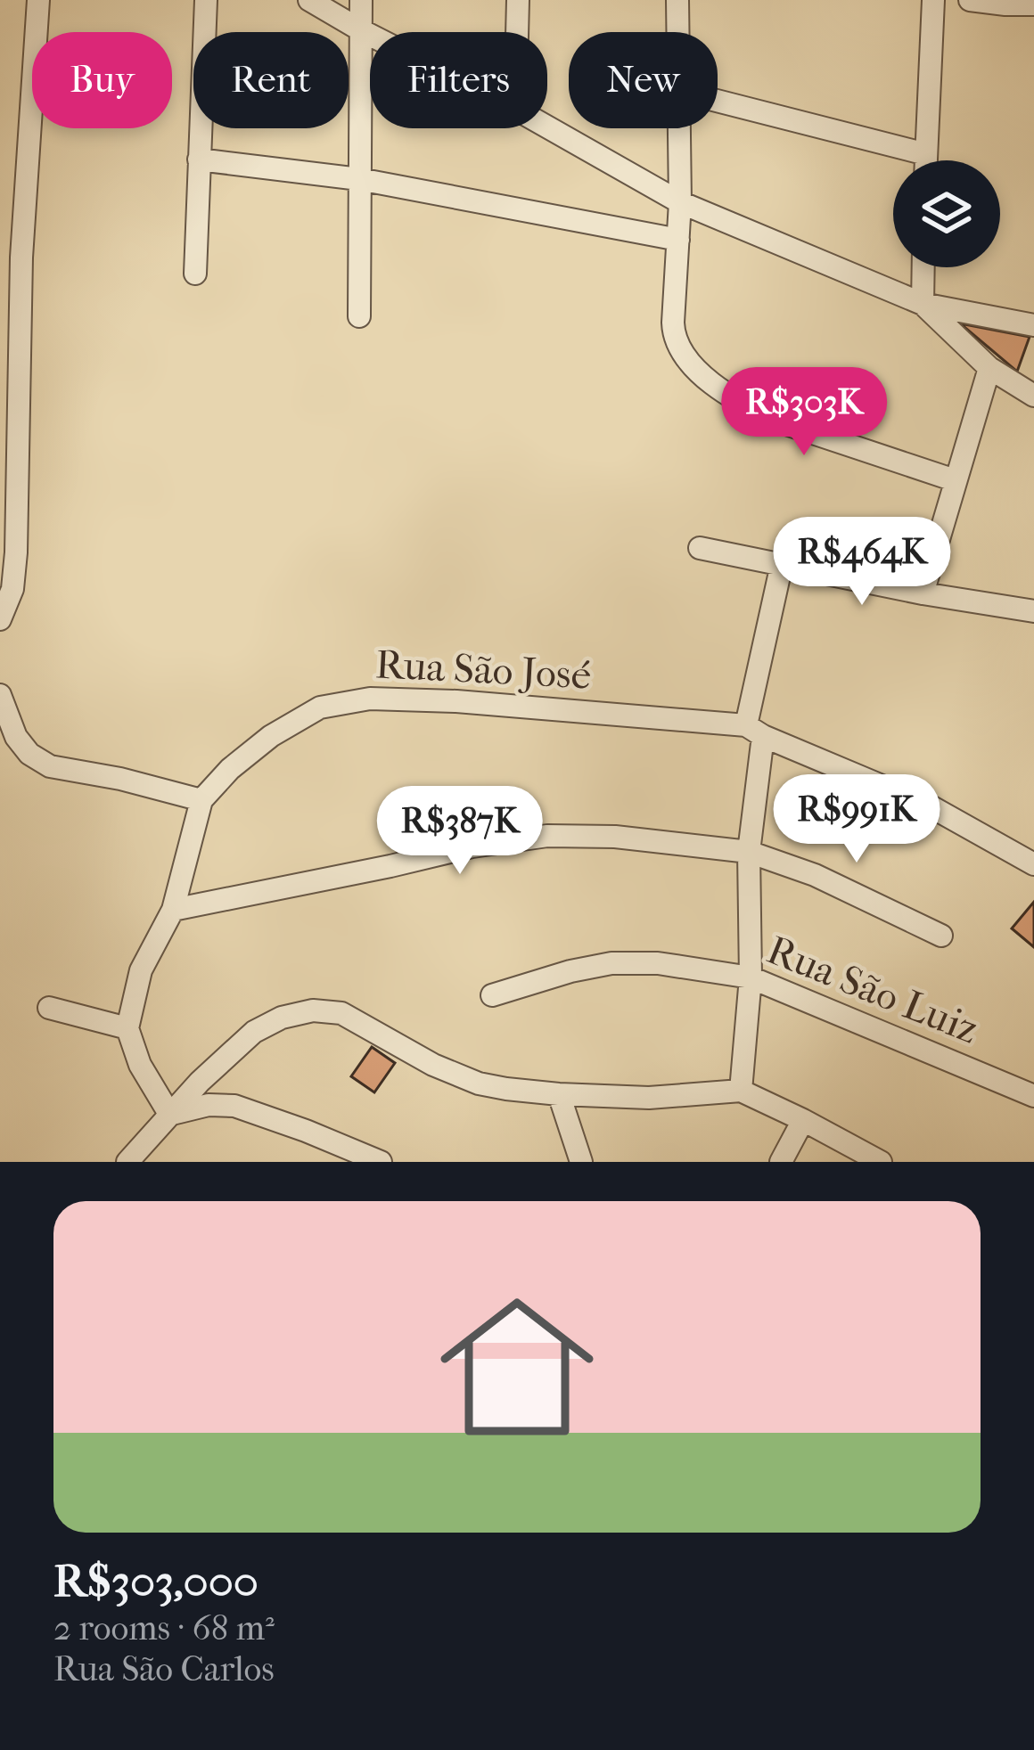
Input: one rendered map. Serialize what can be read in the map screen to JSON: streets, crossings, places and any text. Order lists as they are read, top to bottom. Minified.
{"streets":{"street":["Rua São José","Rua São Luiz"]},"page":{"chip":["Buy","Rent","Filters","New"],"price":["R$303K","R$464K","R$991K","R$387K"],"list":[{"name":"R$303,000","note":"2 rooms · 68 m² · Rua São Carlos"}]}}
